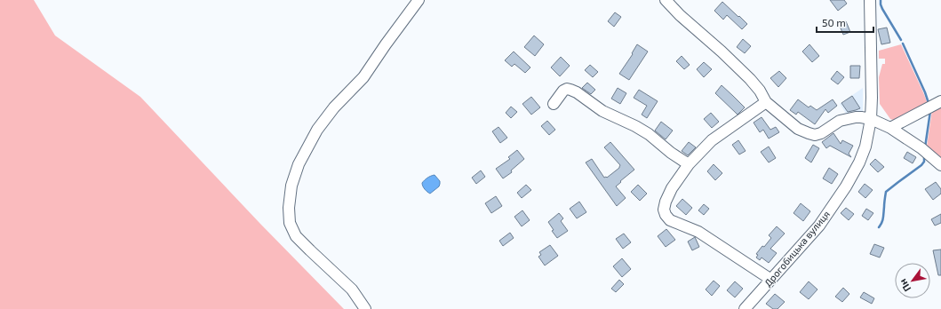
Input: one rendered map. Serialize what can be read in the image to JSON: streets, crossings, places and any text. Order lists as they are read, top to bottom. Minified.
{"streets":{"street":["Дрогобицька вулиця"]},"scale_bar":"50 m","north":"bottom left"}
